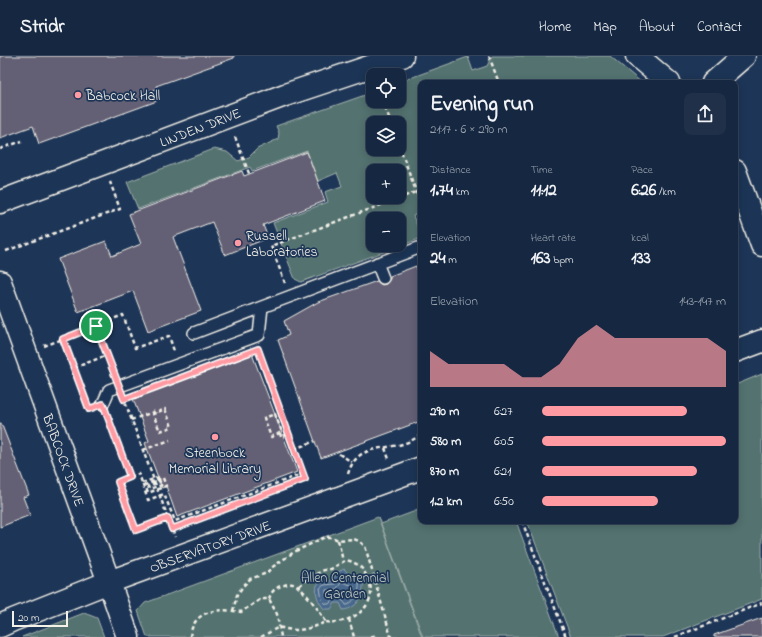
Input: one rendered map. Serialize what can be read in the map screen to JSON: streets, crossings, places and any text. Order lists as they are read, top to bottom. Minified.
{"streets":{"street":["LINDEN DRIVE","BABCOCK DRIVE","OBSERVATORY DRIVE"]},"crossings":[["BABCOCK DRIVE","OBSERVATORY DRIVE"]],"parks":["Allen Centennial Garden"],"places":["Babcock Hall","Russell Laboratories","Steenbock Memorial Library"],"scale_bar":"20 m","page":{"header":"Stridr","nav":["Home","Map","About","Contact"],"map_buttons":["+","−"],"heading":["Evening run","21:17 · 6 × 290 m"],"stats":[["Distance","1.74 km"],["Time","11:12"],["Pace","6:26 /km"],["Elevation","24 m"],["Heart rate","163 bpm"],["kcal","133"]],"chart":["Elevation","143–147 m"],"list":[{"name":"290 m","note":"6:27"},{"name":"580 m","note":"6:05"},{"name":"870 m","note":"6:21"},{"name":"1.2 km","note":"6:50"}],"scale":"20 m"}}
